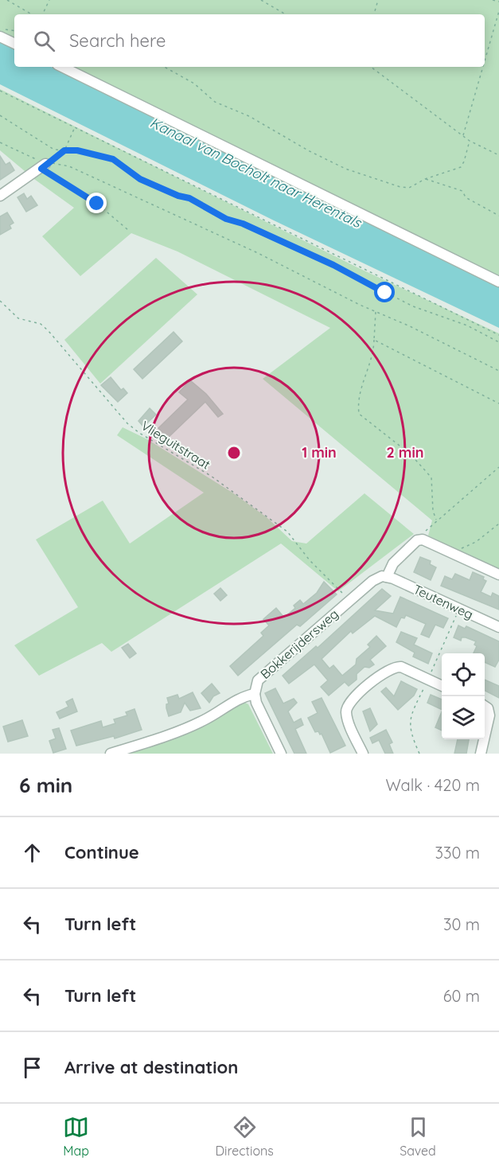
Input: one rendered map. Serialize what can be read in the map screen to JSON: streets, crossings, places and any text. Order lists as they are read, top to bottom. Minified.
{"streets":{"street":["Teutenweg","Bokkerijdersweg"],"path":["Vlieguitstraat"]},"crossings":[["Vlieguitstraat","Bokkerijdersweg"],["Teutenweg","Bokkerijdersweg"]],"water":["Kanaal van Bocholt naar Herentals"],"page":{"search":"Search here","heading":["6 min","Walk · 420 m"],"list":[["Continue","330 m"],["Turn left","30 m"],["Turn left","60 m"],"Arrive at destination"],"nav":["Map","Directions","Saved"]},"rings":["1 min","2 min"]}
